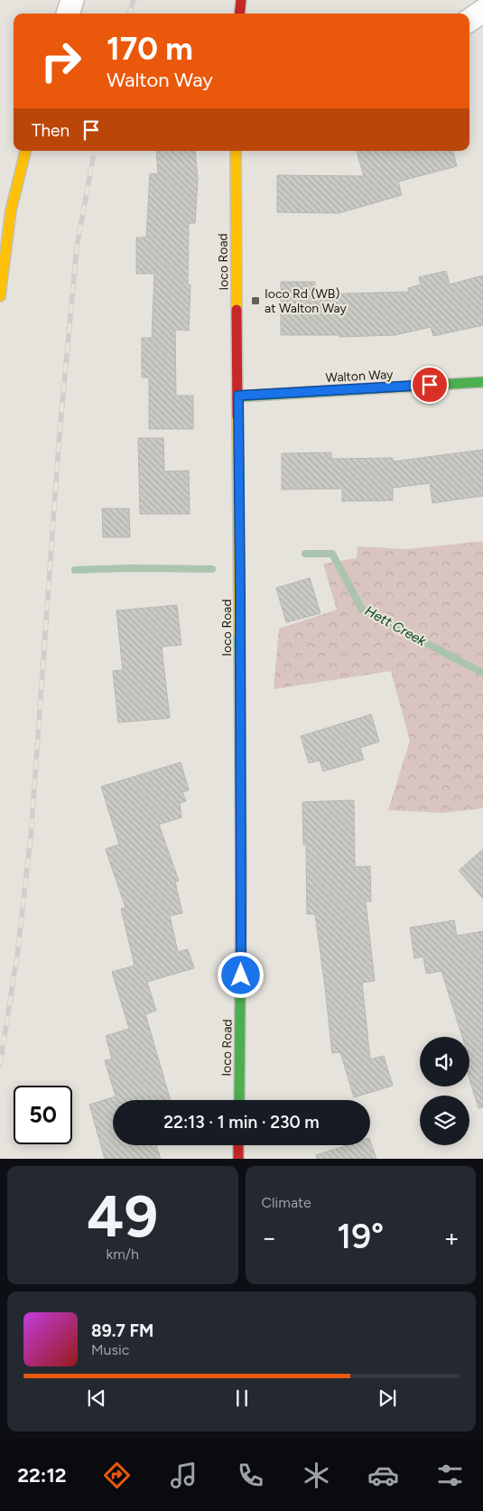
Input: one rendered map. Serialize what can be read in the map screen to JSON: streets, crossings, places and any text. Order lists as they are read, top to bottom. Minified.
{"streets":{"main road":["Ioco Road","Walton Way"]},"crossings":[["Ioco Road","Walton Way"]],"water":["Hett Creek"],"places":{"transit":["Ioco Rd (WB) at Walton Way"]},"page":{"turn":["170 m","Walton Way"],"then":"Then","limit":"50","trip":"22:13 · 1 min · 230 m","tile":[["49","km/h"],"Climate"],"heat":["−","19°","+"],"song":["89.7 FM","Music"],"tabs":"22:12"}}
